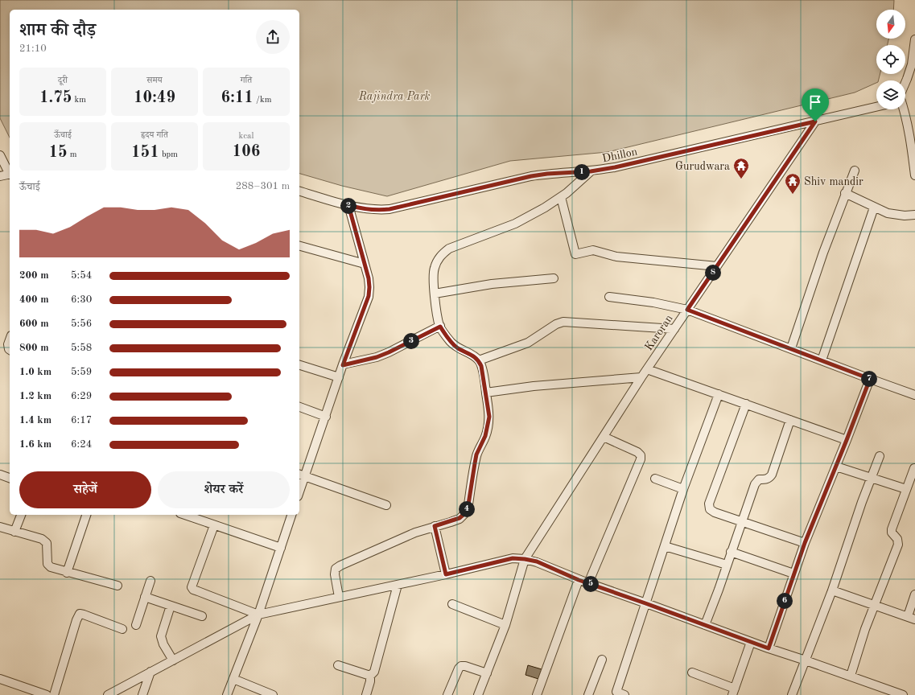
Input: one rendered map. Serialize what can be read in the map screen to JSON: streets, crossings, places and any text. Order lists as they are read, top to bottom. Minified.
{"streets":{"street":["Dhillon","Karoran"]},"crossings":[["Dhillon","Karoran"]],"parks":["Rajindra Park"],"places":{"temple":["Gurudwara","Shiv mandir"]},"north":"bottom","page":{"heading":["शाम की दौड़","21:10"],"stats":[["दूरी","1.75 km"],["समय","10:49"],["गति","6:11 /km"],["ऊँचाई","15 m"],["हृदय गति","151 bpm"],["kcal","106"]],"pins":["1","2","8","3","7","4","5","6"],"chart":["ऊँचाई","288–301 m"],"list":[{"name":"200 m","note":"5:54"},{"name":"400 m","note":"6:30"},{"name":"600 m","note":"5:56"},{"name":"800 m","note":"5:58"},{"name":"1.0 km","note":"5:59"},{"name":"1.2 km","note":"6:29"},{"name":"1.4 km","note":"6:17"},{"name":"1.6 km","note":"6:24"}],"buttons":["सहेजें","शेयर करें"]}}
